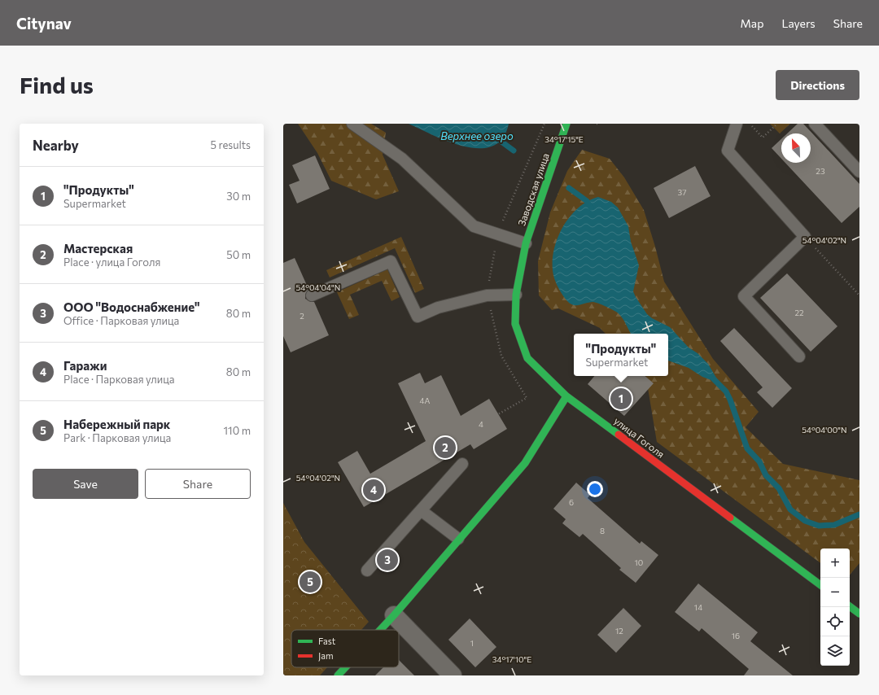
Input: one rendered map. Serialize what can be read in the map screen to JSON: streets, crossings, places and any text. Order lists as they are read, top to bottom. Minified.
{"streets":{"main road":["Заводская улица","улица Гоголя"]},"crossings":[["Заводская улица","улица Гоголя"]],"water":["Верхнее озеро"],"house_numbers":["23","37","22","2","4А","4","6","8","10","14","12","16","1"],"legend":["Fast","Jam"],"north":"top left","page":{"header":"Citynav","nav":["Map","Layers","Share"],"buttons":["Directions",["Save","Share"]],"title":"Find us","heading":["Nearby","5 results"],"list":[{"mark":"1","name":"\"Продукты\"","note":"Supermarket","value":"30 m"},{"mark":"2","name":"Мастерская","note":"Place · улица Гоголя","value":"50 m"},{"mark":"3","name":"ООО \"Водоснабжение\"","note":"Office · Парковая улица","value":"80 m"},{"mark":"4","name":"Гаражи","note":"Place · Парковая улица","value":"80 m"},{"mark":"5","name":"Набережный парк","note":"Park · Парковая улица","value":"110 m"}],"popup":["\"Продукты\"","Supermarket"],"pins":["1","2","4","3","5"],"map_buttons":["+","−"]},"coordinates":["34°17'15\"E","54°04'02\"N","54°04'04\"N","54°04'00\"N","34°17'10\"E"]}
